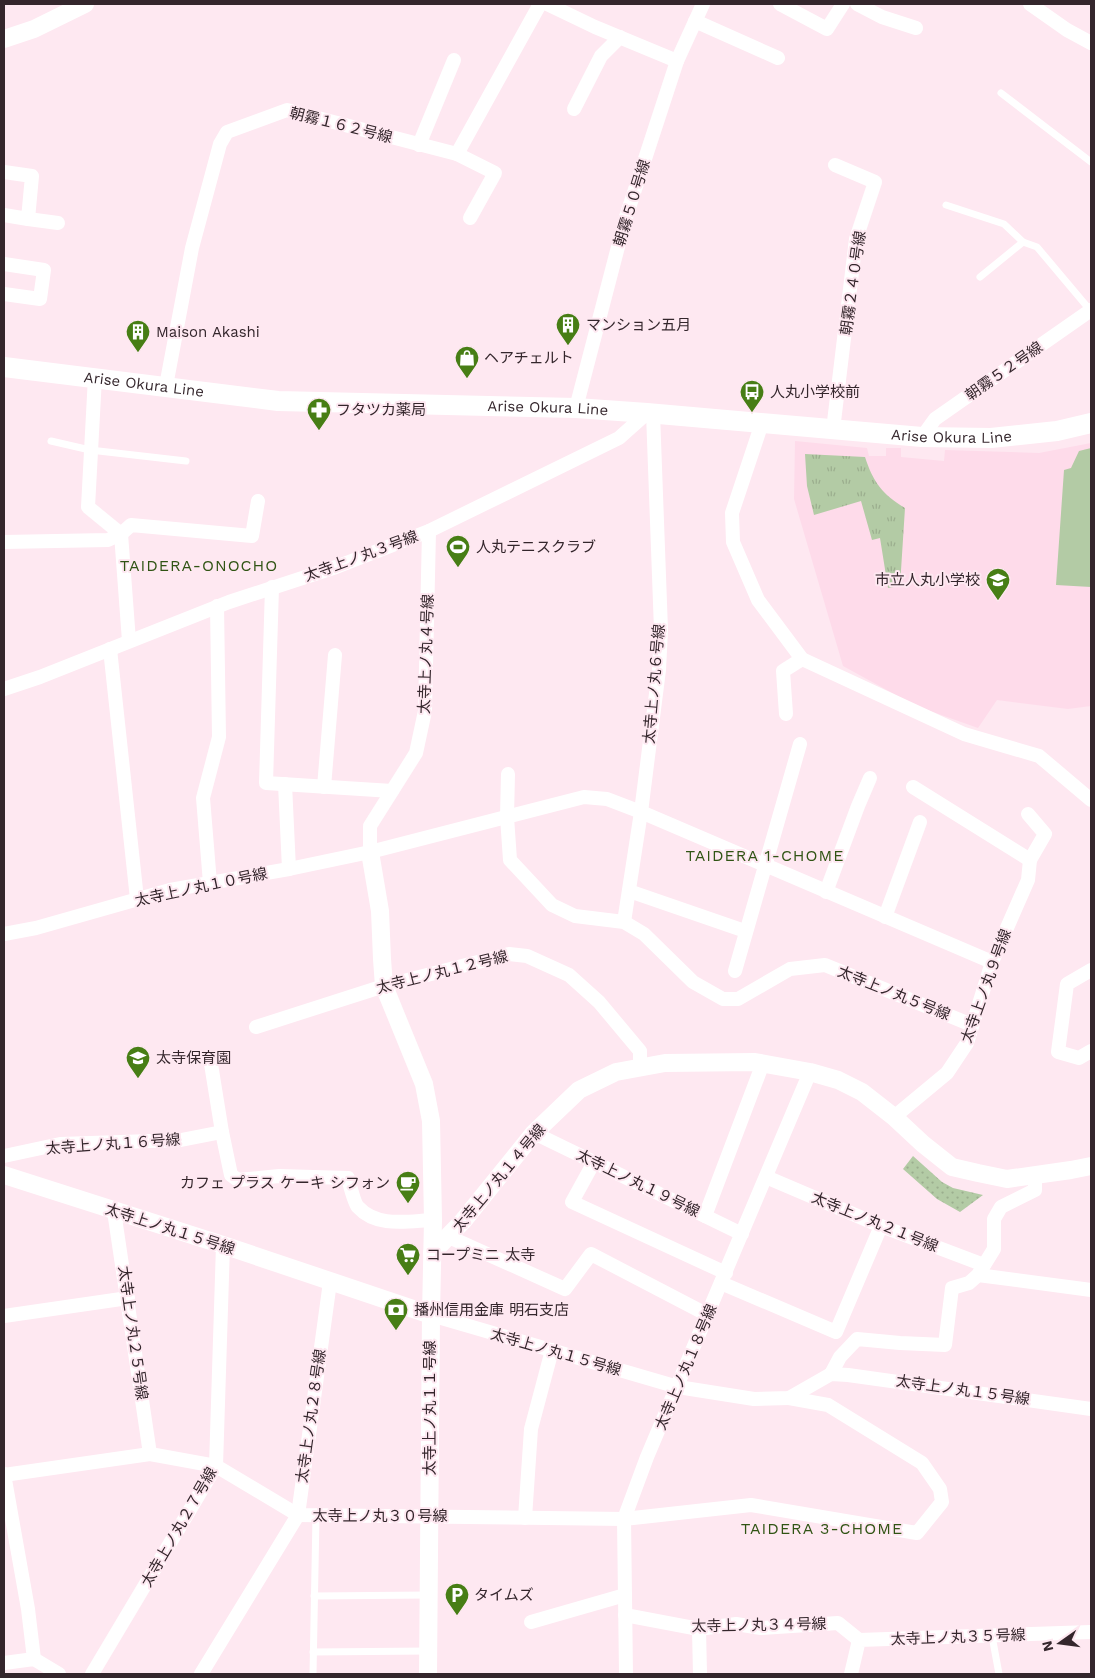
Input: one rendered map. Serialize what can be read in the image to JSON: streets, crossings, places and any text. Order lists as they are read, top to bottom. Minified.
{"streets":{"main road":["Arise Okura Line"],"street":["朝霧１６２号線","朝霧５０号線","朝霧２４０号線","朝霧５２号線","太寺上ノ丸３号線","太寺上ノ丸４号線","太寺上ノ丸６号線","太寺上ノ丸１０号線","太寺上ノ丸１２号線","太寺上ノ丸９号線","太寺上ノ丸５号線","太寺上ノ丸１６号線","太寺上ノ丸１４号線","太寺上ノ丸１９号線","太寺上ノ丸２１号線","太寺上ノ丸１５号線","太寺上ノ丸２５号線","太寺上ノ丸１８号線","太寺上ノ丸１１号線","太寺上ノ丸２８号線","太寺上ノ丸３０号線","太寺上ノ丸２７号線","太寺上ノ丸３４号線","太寺上ノ丸３５号線"]},"crossings":[["朝霧１６２号線","Arise Okura Line"],["朝霧５０号線","Arise Okura Line"],["朝霧２４０号線","Arise Okura Line"],["朝霧５２号線","Arise Okura Line"],["Arise Okura Line","太寺上ノ丸３号線"],["Arise Okura Line","太寺上ノ丸６号線"],["太寺上ノ丸３号線","太寺上ノ丸４号線"],["太寺上ノ丸３号線","太寺上ノ丸６号線"],["太寺上ノ丸４号線","太寺上ノ丸１０号線"],["太寺上ノ丸４号線","太寺上ノ丸１１号線"],["太寺上ノ丸６号線","太寺上ノ丸１０号線"],["太寺上ノ丸６号線","太寺上ノ丸５号線"],["太寺上ノ丸１０号線","太寺上ノ丸９号線"],["太寺上ノ丸１０号線","太寺上ノ丸５号線"],["太寺上ノ丸１０号線","太寺上ノ丸１１号線"],["太寺上ノ丸１２号線","太寺上ノ丸１４号線"],["太寺上ノ丸１２号線","太寺上ノ丸１１号線"],["太寺上ノ丸９号線","太寺上ノ丸５号線"],["太寺上ノ丸９号線","太寺上ノ丸１４号線"],["太寺上ノ丸１４号線","太寺上ノ丸１９号線"],["太寺上ノ丸１４号線","太寺上ノ丸１８号線"],["太寺上ノ丸１４号線","太寺上ノ丸１１号線"],["太寺上ノ丸１９号線","太寺上ノ丸１８号線"],["太寺上ノ丸２１号線","太寺上ノ丸１８号線"],["太寺上ノ丸１５号線","太寺上ノ丸２５号線"],["太寺上ノ丸１５号線","太寺上ノ丸１８号線"],["太寺上ノ丸１５号線","太寺上ノ丸１１号線"],["太寺上ノ丸１５号線","太寺上ノ丸２８号線"],["太寺上ノ丸１５号線","太寺上ノ丸３０号線"],["太寺上ノ丸１５号線","太寺上ノ丸２７号線"],["太寺上ノ丸２５号線","太寺上ノ丸３０号線"],["太寺上ノ丸１８号線","太寺上ノ丸３０号線"],["太寺上ノ丸１８号線","太寺上ノ丸３４号線"],["太寺上ノ丸１１号線","太寺上ノ丸３０号線"],["太寺上ノ丸２８号線","太寺上ノ丸３０号線"],["太寺上ノ丸３０号線","太寺上ノ丸２７号線"],["太寺上ノ丸３４号線","太寺上ノ丸３５号線"]],"districts":["TAIDERA-ONOCHO","TAIDERA 1-CHOME","TAIDERA 3-CHOME"],"places":{"building":["マンション五月","Maison Akashi"],"shop":["ヘアチェルト"],"bus stop":["人丸小学校前"],"pharmacy":["フタツカ薬局"],"sports":["人丸テニスクラブ"],"school or university":["市立人丸小学校","太寺保育園"],"cafe":["カフェ プラス ケーキ シフォン"],"supermarket":["コープミニ 太寺"],"bank":["播州信用金庫 明石支店"],"parking":["タイムズ"]},"north":"left"}
